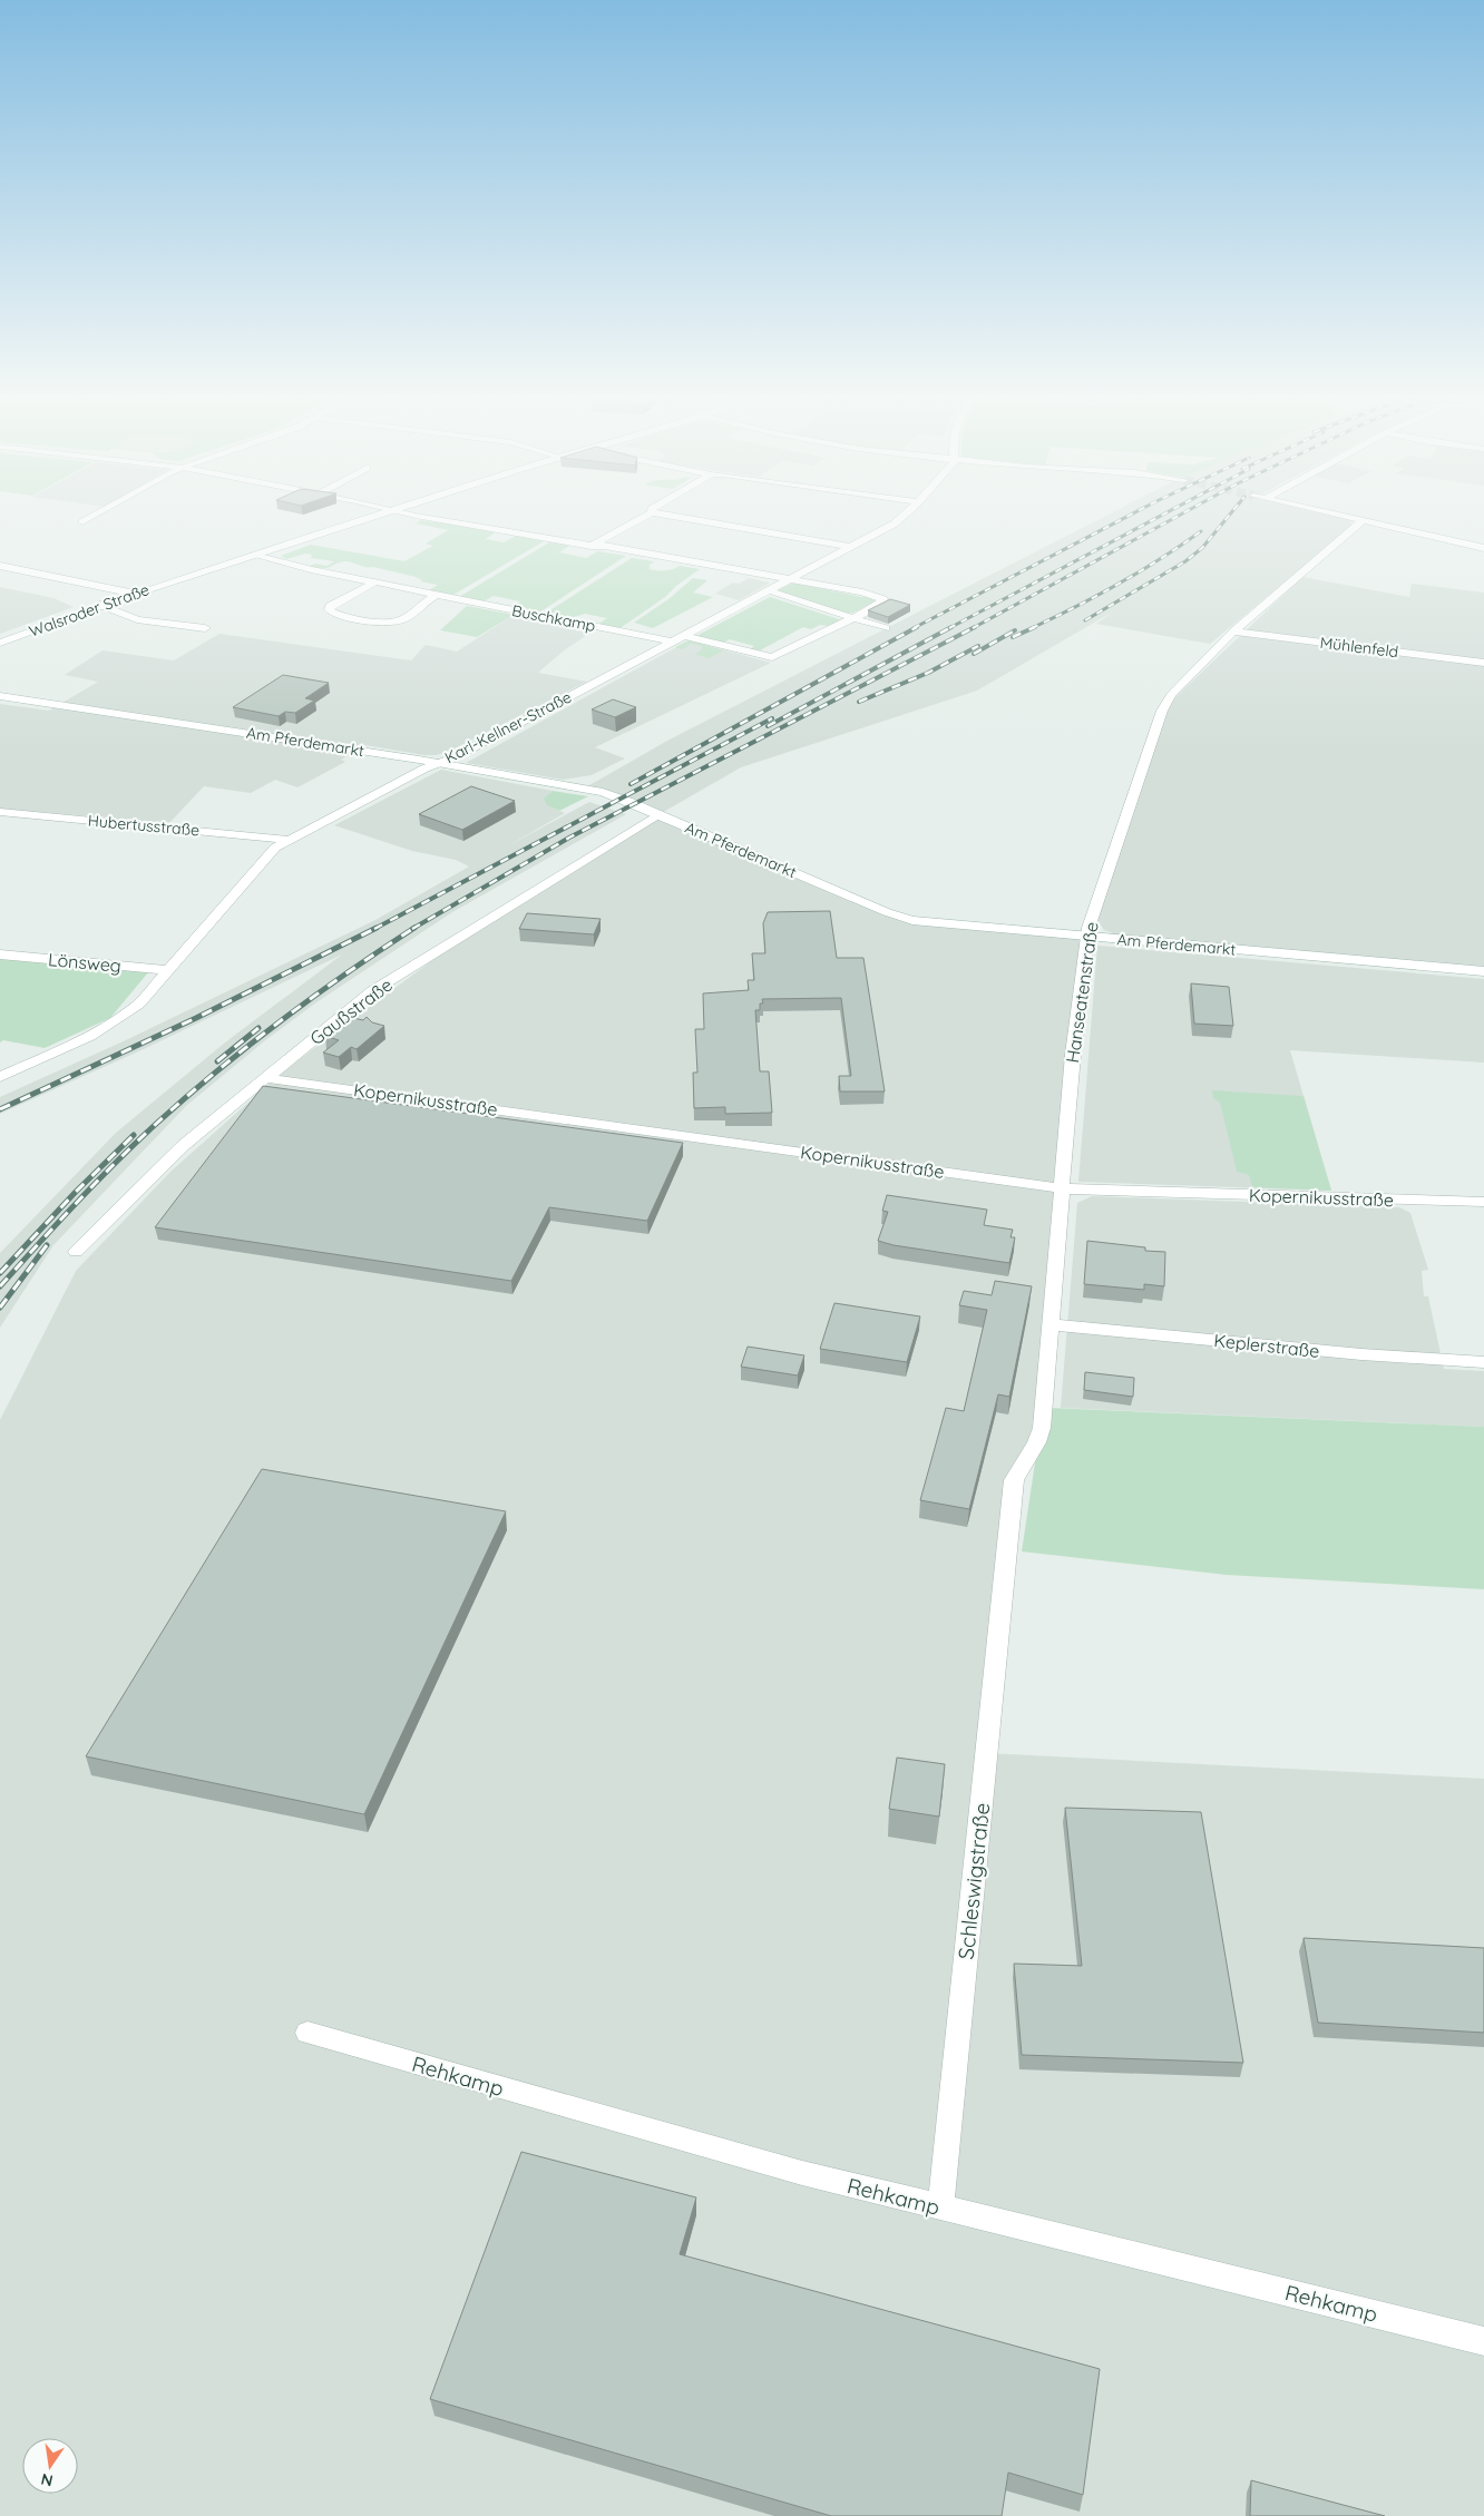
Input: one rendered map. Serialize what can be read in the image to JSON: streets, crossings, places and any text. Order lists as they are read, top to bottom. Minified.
{"streets":{"street":["Walsroder Straße","Buschkamp","Mühlenfeld","Karl-Kellner-Straße","Am Pferdemarkt","Hubertusstraße","Lönsweg","Hanseatenstraße","Gaußstraße","Kopernikusstraße","Keplerstraße","Schleswigstraße","Rehkamp"]},"crossings":[["Walsroder Straße","Buschkamp"],["Buschkamp","Karl-Kellner-Straße"],["Mühlenfeld","Hanseatenstraße"],["Karl-Kellner-Straße","Am Pferdemarkt"],["Karl-Kellner-Straße","Hubertusstraße"],["Karl-Kellner-Straße","Lönsweg"],["Am Pferdemarkt","Hanseatenstraße"],["Am Pferdemarkt","Gaußstraße"],["Hanseatenstraße","Kopernikusstraße"],["Hanseatenstraße","Keplerstraße"],["Hanseatenstraße","Schleswigstraße"],["Gaußstraße","Kopernikusstraße"],["Schleswigstraße","Rehkamp"]],"north":"bottom"}
